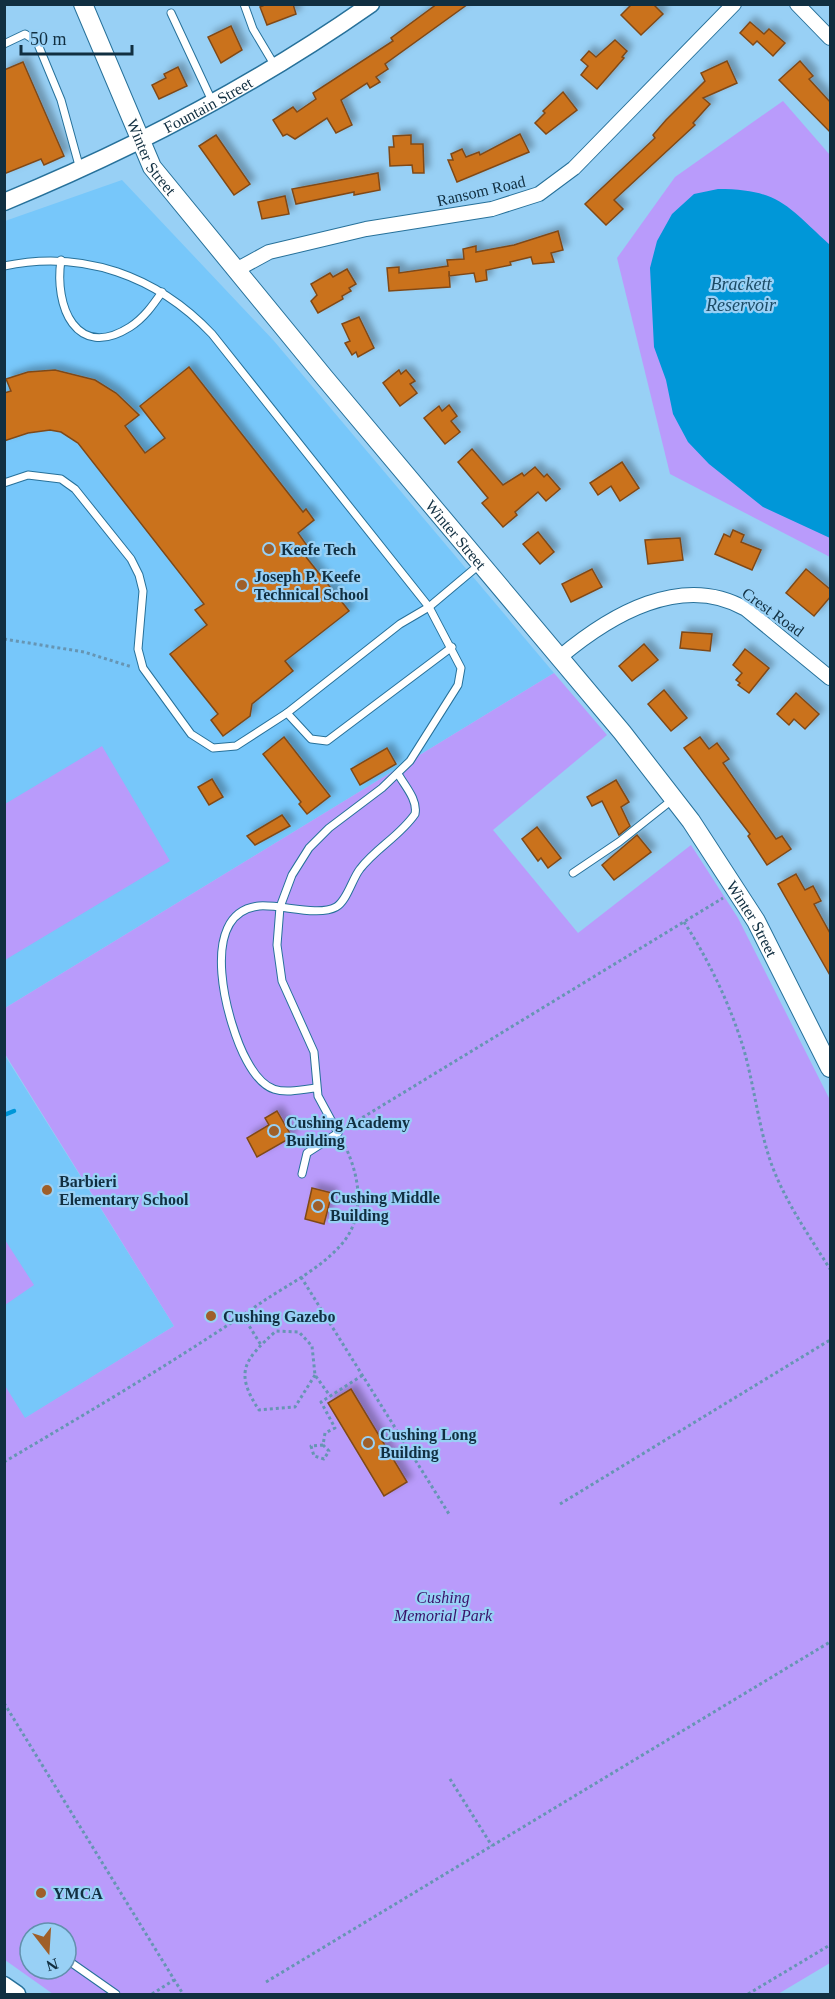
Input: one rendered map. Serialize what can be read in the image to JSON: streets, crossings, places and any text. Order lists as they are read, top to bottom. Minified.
{"streets":{"main road":["Winter Street"],"street":["Fountain Street","Ransom Road","Crest Road"]},"crossings":[["Fountain Street","Winter Street"],["Winter Street","Ransom Road"],["Winter Street","Crest Road"]],"water":["Brackett Reservoir"],"parks":["Cushing Memorial Park"],"places":["Keefe Tech","Joseph P. Keefe Technical School","Cushing Academy Building","Barbieri Elementary School","Cushing Middle Building","Cushing Gazebo","Cushing Long Building","YMCA"],"scale_bar":"50 m","north":"bottom"}
